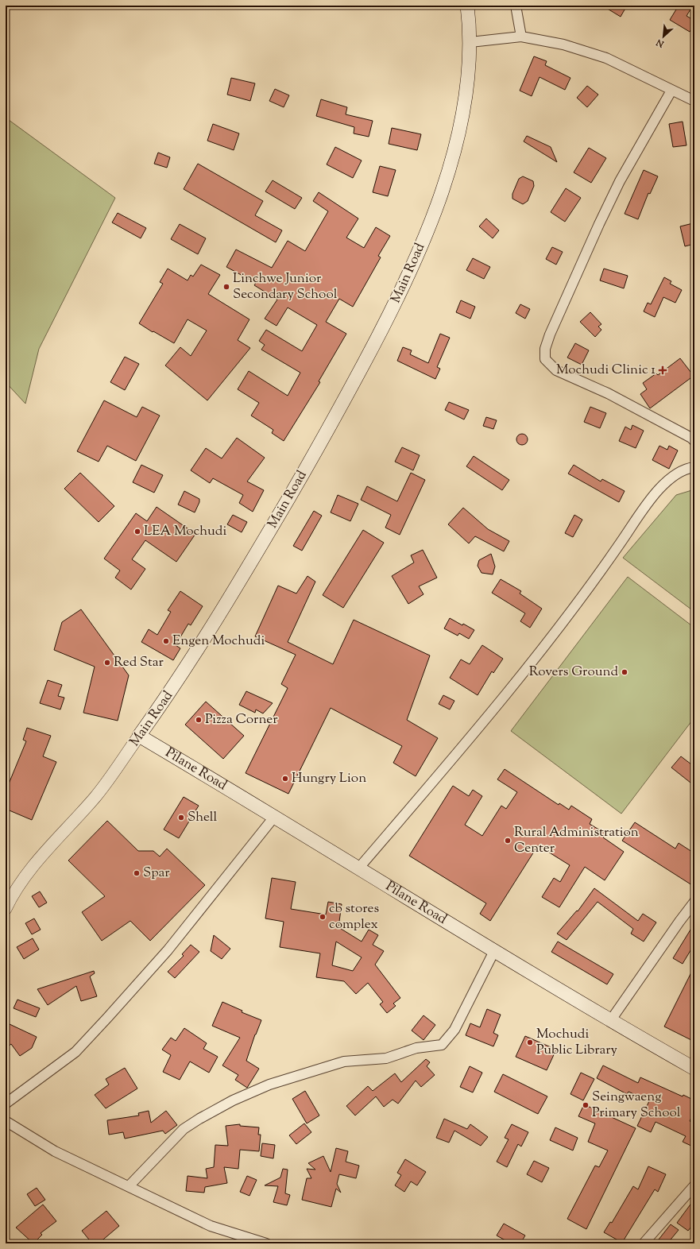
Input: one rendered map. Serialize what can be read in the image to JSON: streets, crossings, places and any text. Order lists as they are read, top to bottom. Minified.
{"streets":{"main road":["Main Road","Pilane Road"]},"crossings":[["Main Road","Pilane Road"]],"places":{"other":["Linchwe Junior Secondary School","LEA Mochudi","Engen Mochudi","Red Star","Rovers Ground","Pizza Corner","Hungry Lion","Shell","Rural Administration Center","Spar","cb stores complex","Mochudi Public Library","Seingwaeng Primary School"],"health":["Mochudi Clinic 1"]},"north":"bottom left"}
